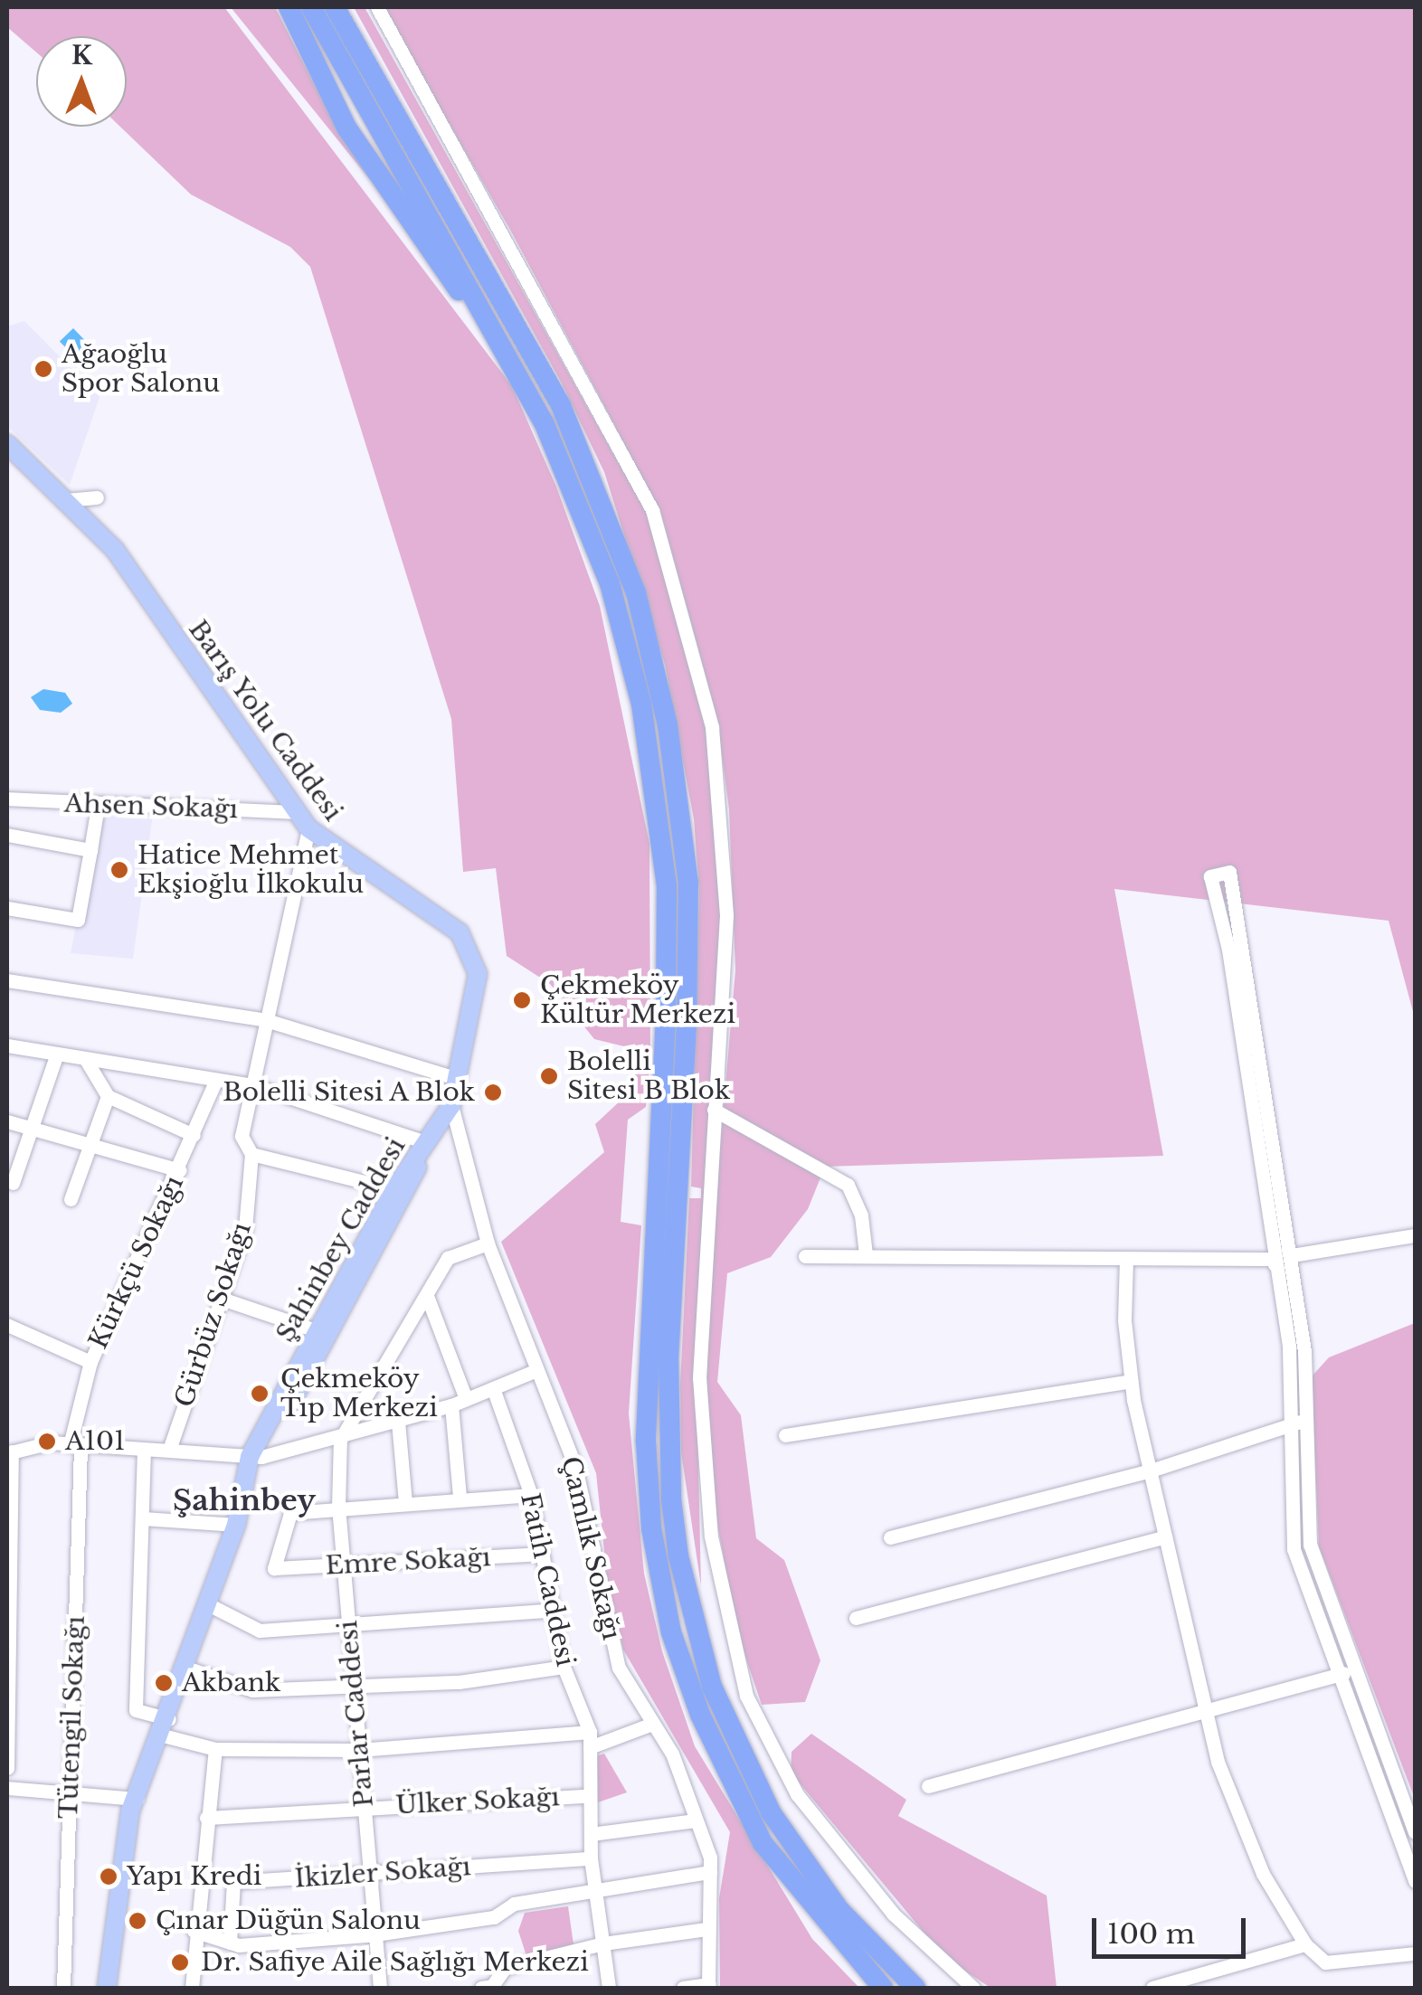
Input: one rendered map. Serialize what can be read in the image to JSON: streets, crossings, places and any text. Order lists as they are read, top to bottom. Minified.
{"streets":{"main road":["Barış Yolu Caddesi","Şahinbey Caddesi"],"street":["Ahsen Sokağı","Kürkçü Sokağı","Gürbüz Sokağı","Çamlık Sokağı","Emre Sokağı","Fatih Caddesi","Parlar Caddesi","Tütengil Sokağı","Ülker Sokağı","İkizler Sokağı"]},"crossings":[["Barış Yolu Caddesi","Ahsen Sokağı"],["Barış Yolu Caddesi","Şahinbey Caddesi"],["Barış Yolu Caddesi","Gürbüz Sokağı"],["Şahinbey Caddesi","Çamlık Sokağı"],["Kürkçü Sokağı","Tütengil Sokağı"],["Emre Sokağı","Fatih Caddesi"],["Emre Sokağı","Parlar Caddesi"],["Fatih Caddesi","Ülker Sokağı"],["Fatih Caddesi","İkizler Sokağı"],["Parlar Caddesi","Ülker Sokağı"],["Parlar Caddesi","İkizler Sokağı"]],"districts":["Şahinbey"],"places":["Ağaoğlu Spor Salonu","Hatice Mehmet Ekşioğlu İlkokulu","Çekmeköy Kültür Merkezi","Bolelli Sitesi B Blok","Bolelli Sitesi A Blok","Çekmeköy Tıp Merkezi","A101","Akbank","Yapı Kredi","Çınar Düğün Salonu","Dr. Safiye Aile Sağlığı Merkezi"],"scale_bar":"100 m","north":"top"}
